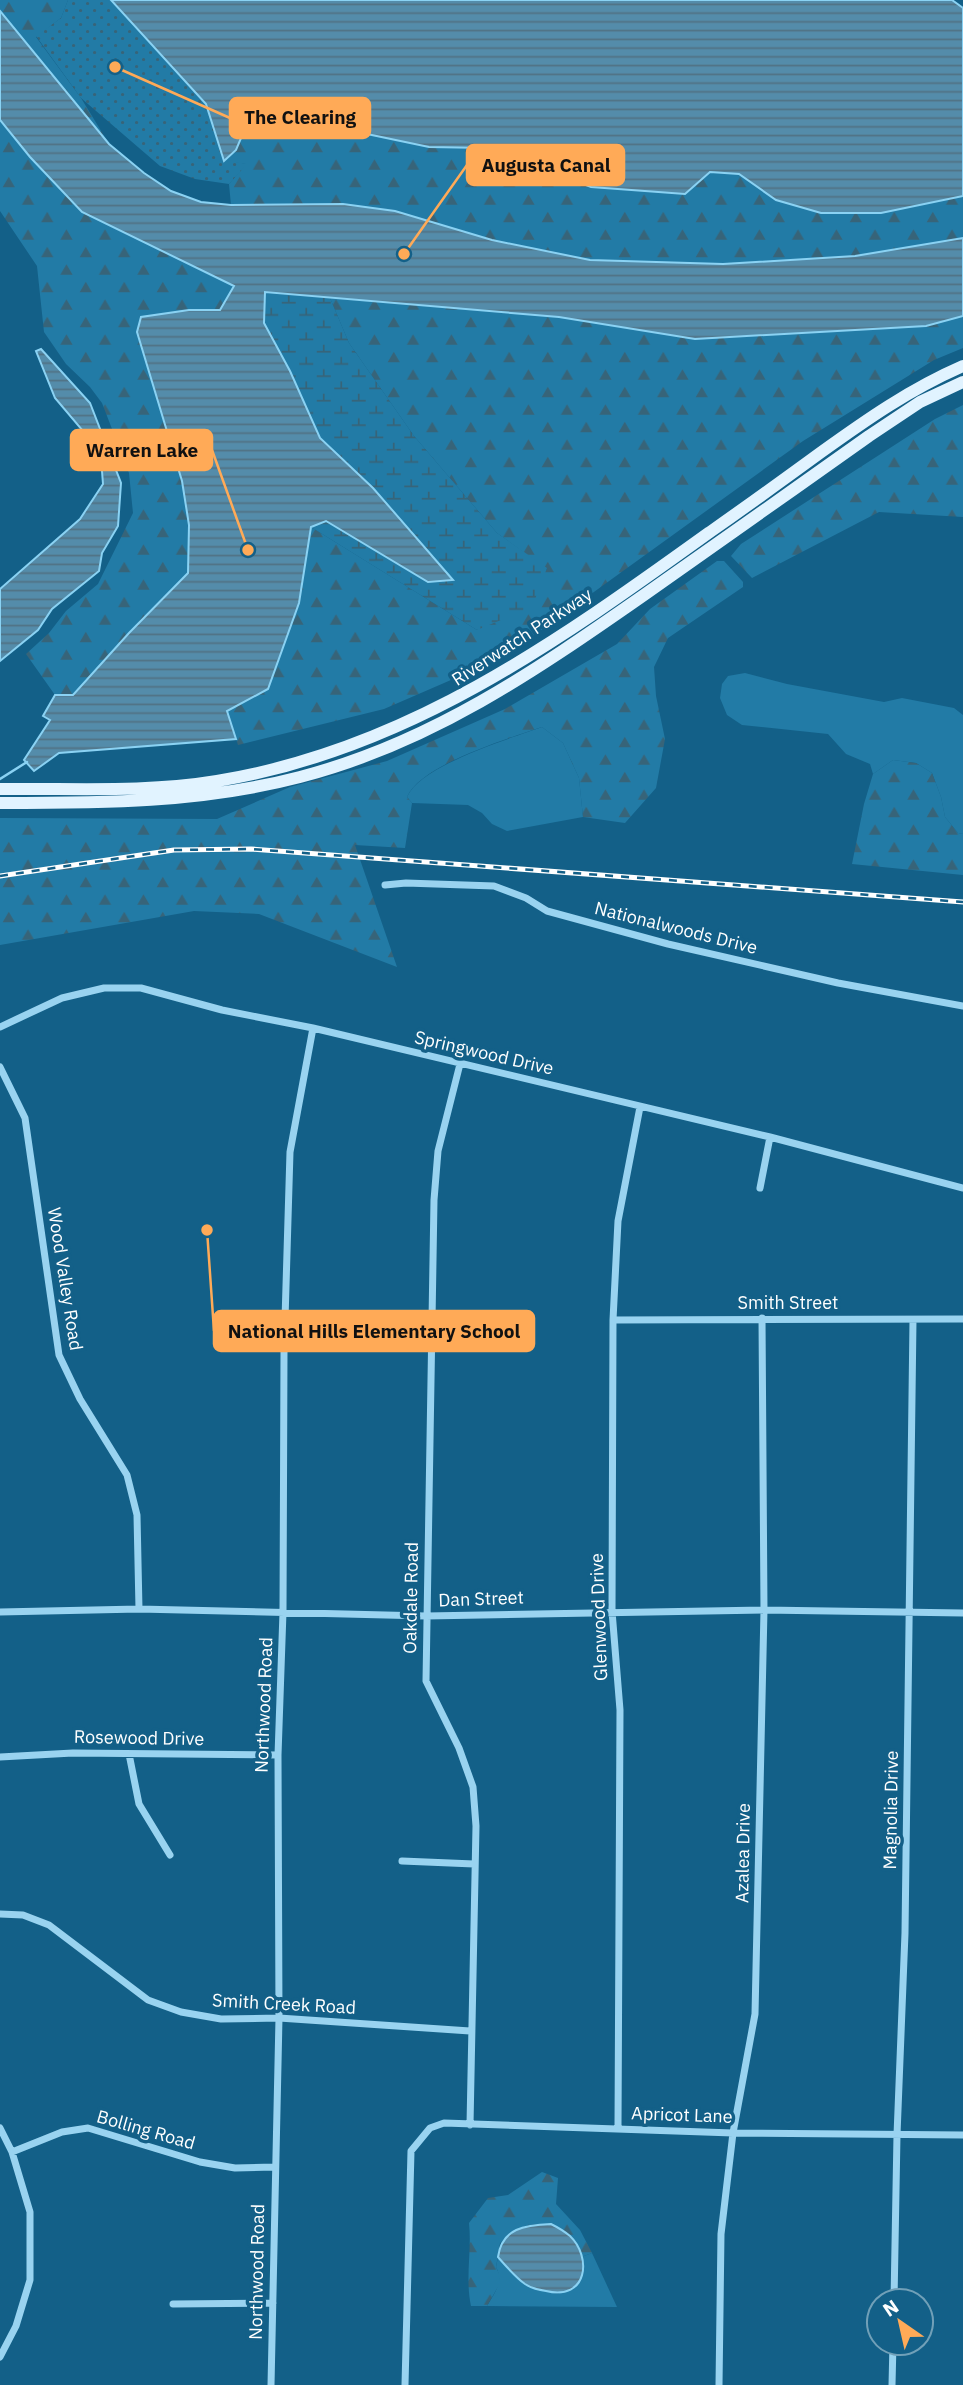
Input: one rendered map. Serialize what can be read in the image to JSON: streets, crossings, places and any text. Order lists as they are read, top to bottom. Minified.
{"streets":{"main road":["Riverwatch Parkway"],"street":["Nationalwoods Drive","Springwood Drive","Wood Valley Road","Smith Street","Oakdale Road","Dan Street","Glenwood Drive","Northwood Road","Rosewood Drive","Magnolia Drive","Azalea Drive","Smith Creek Road","Apricot Lane","Bolling Road"]},"crossings":[["Springwood Drive","Oakdale Road"],["Springwood Drive","Glenwood Drive"],["Springwood Drive","Northwood Road"],["Wood Valley Road","Dan Street"],["Smith Street","Glenwood Drive"],["Smith Street","Magnolia Drive"],["Smith Street","Azalea Drive"],["Oakdale Road","Dan Street"],["Oakdale Road","Smith Creek Road"],["Oakdale Road","Apricot Lane"],["Dan Street","Glenwood Drive"],["Dan Street","Northwood Road"],["Dan Street","Magnolia Drive"],["Dan Street","Azalea Drive"],["Glenwood Drive","Apricot Lane"],["Northwood Road","Rosewood Drive"],["Northwood Road","Smith Creek Road"],["Northwood Road","Bolling Road"],["Magnolia Drive","Apricot Lane"],["Azalea Drive","Apricot Lane"]],"places":["The Clearing","Augusta Canal","Warren Lake","National Hills Elementary School"],"north":"top left"}
